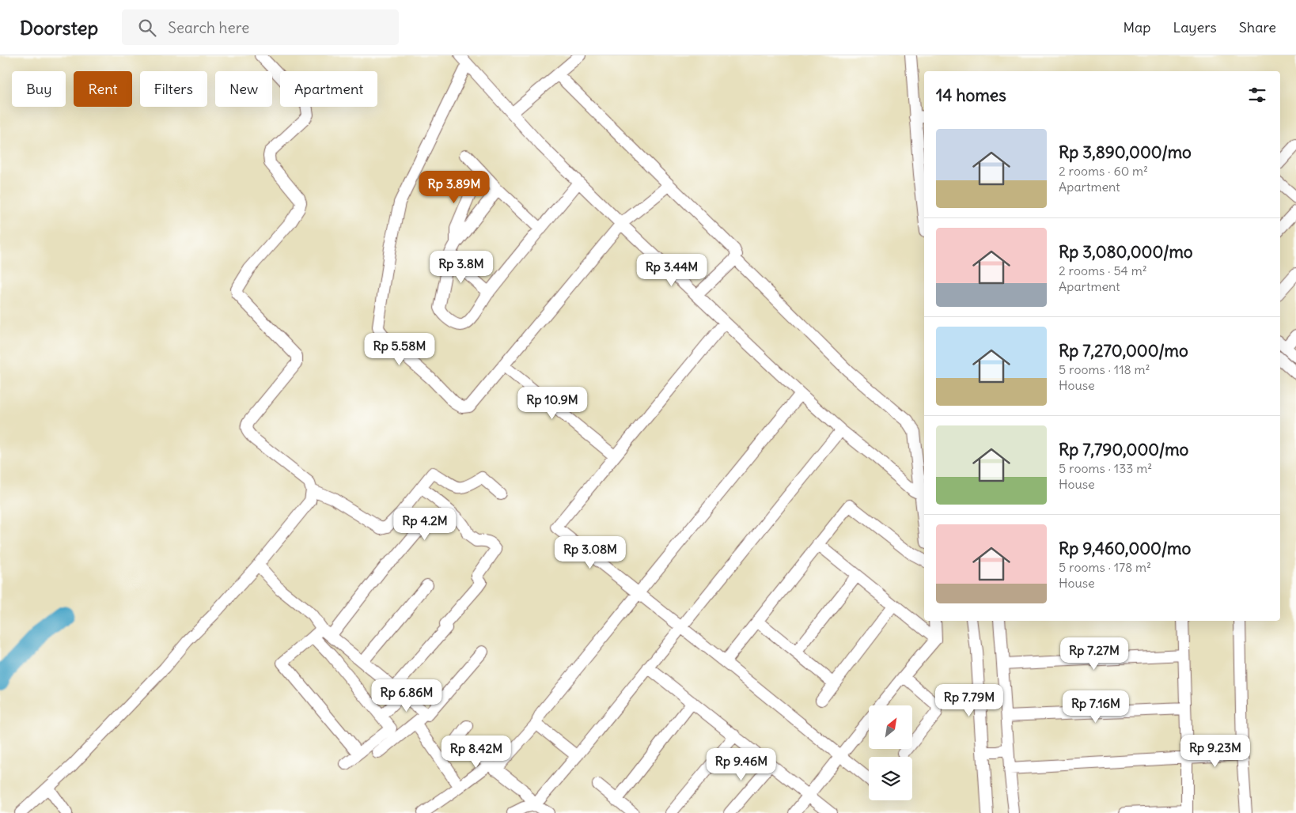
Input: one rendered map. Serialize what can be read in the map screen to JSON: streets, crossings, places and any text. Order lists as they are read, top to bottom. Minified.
{"north":"top right","page":{"header":"Doorstep","search":"Search here","nav":["Map","Layers","Share"],"chip":["Buy","Rent","Filters","New","Apartment"],"heading":"14 homes","list":[{"name":"Rp 3,890,000/mo","note":"2 rooms · 60 m² · Apartment"},{"name":"Rp 3,080,000/mo","note":"2 rooms · 54 m² · Apartment"},{"name":"Rp 7,270,000/mo","note":"5 rooms · 118 m² · House"},{"name":"Rp 7,790,000/mo","note":"5 rooms · 133 m² · House"},{"name":"Rp 9,460,000/mo","note":"5 rooms · 178 m² · House"}],"price":["Rp 3.89M","Rp 3.8M","Rp 3.44M","Rp 5.58M","Rp 10.9M","Rp 4.2M","Rp 3.08M","Rp 7.27M","Rp 6.86M","Rp 7.79M","Rp 7.16M","Rp 9.23M","Rp 8.42M","Rp 9.46M"]}}
